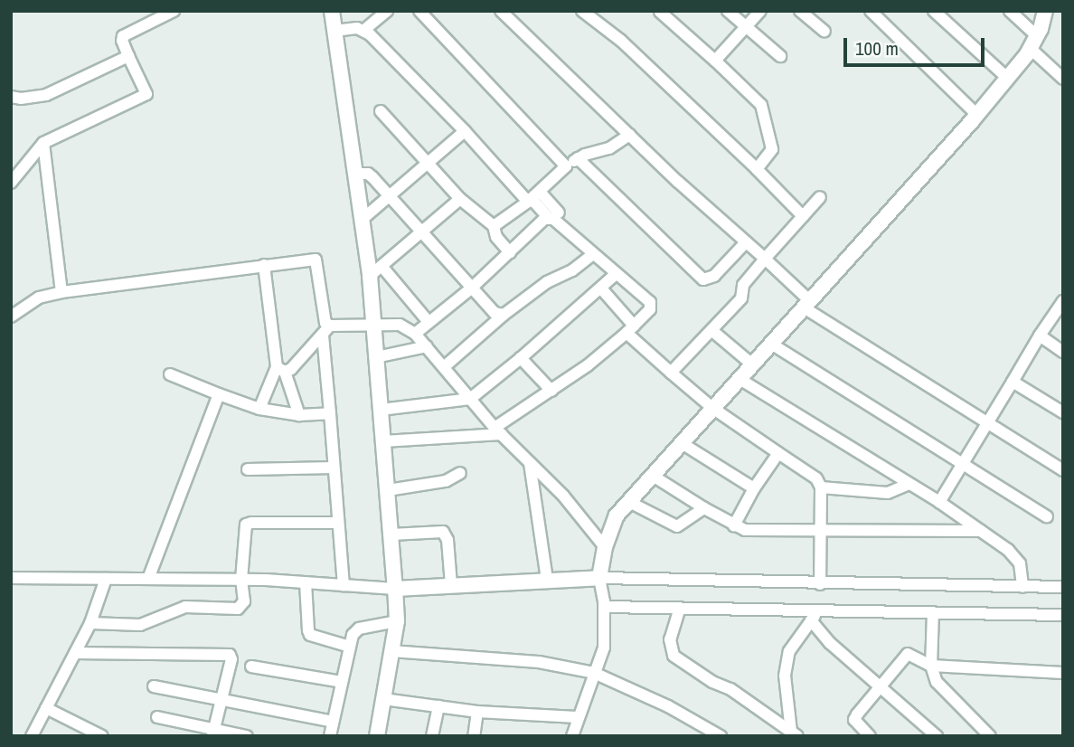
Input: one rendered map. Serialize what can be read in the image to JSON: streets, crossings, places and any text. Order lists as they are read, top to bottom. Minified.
{"scale_bar":"100 m"}
